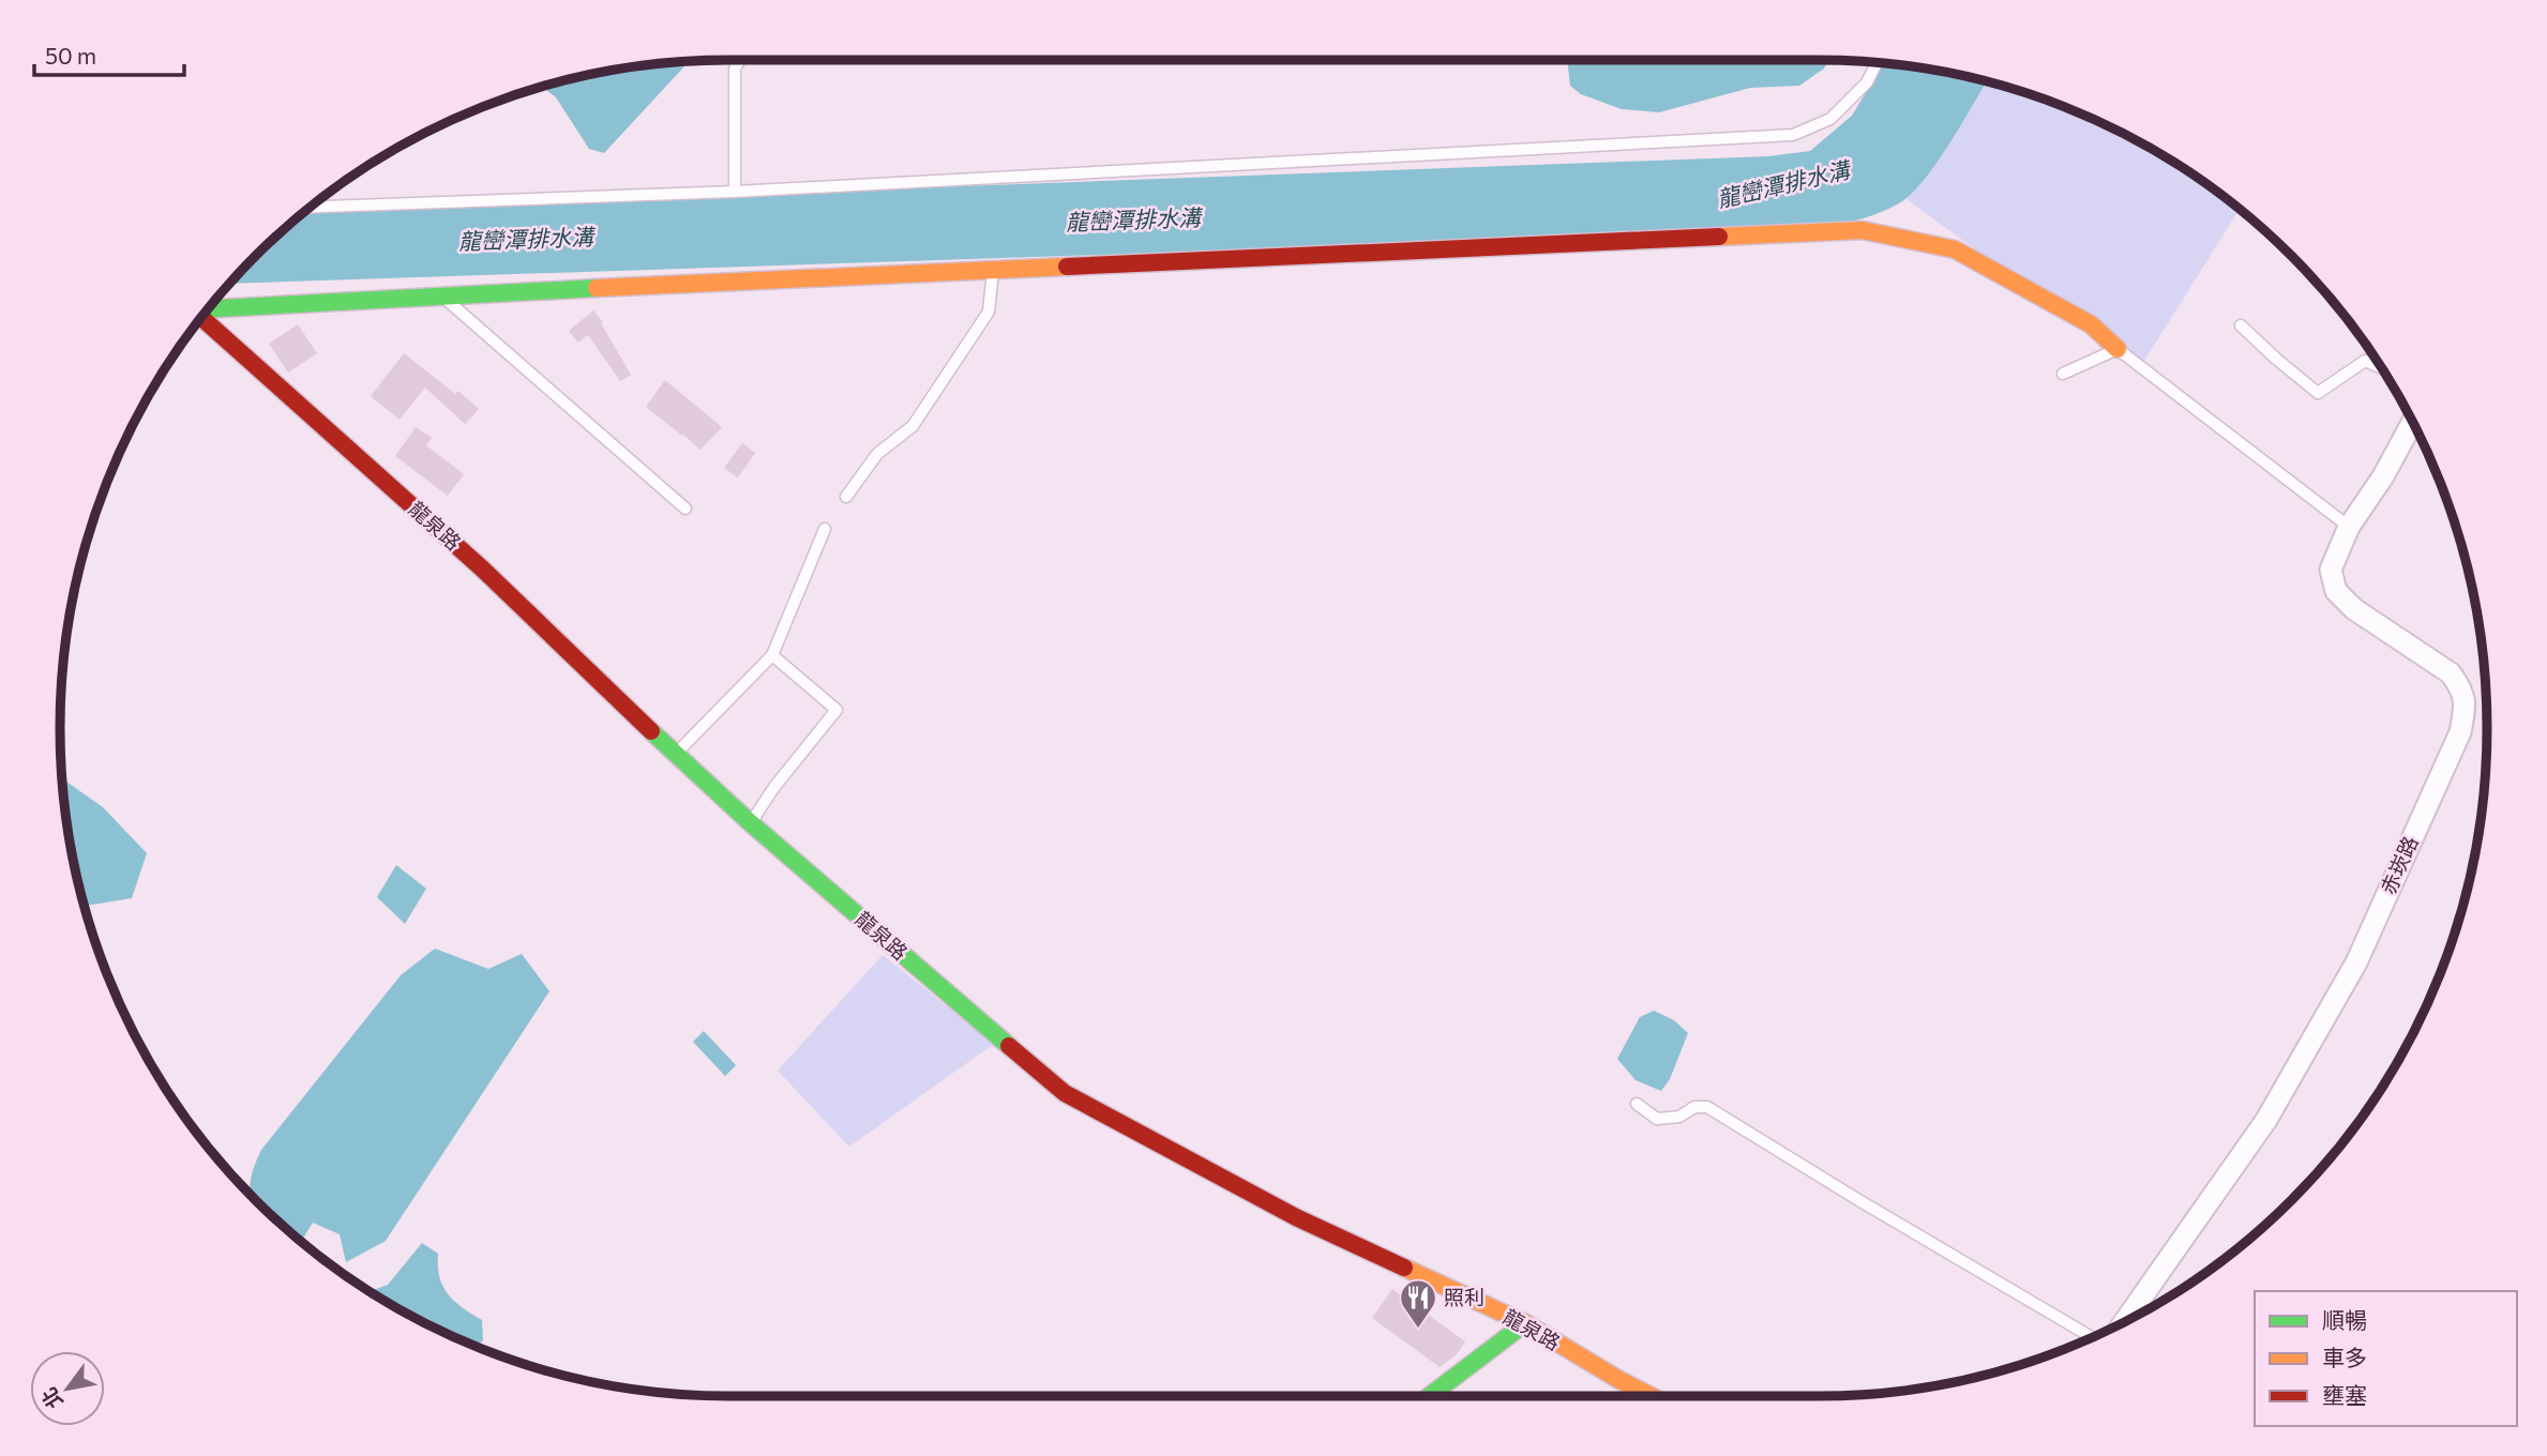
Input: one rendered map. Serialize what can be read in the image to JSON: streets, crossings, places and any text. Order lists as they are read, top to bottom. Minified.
{"streets":{"street":["龍泉路","赤崁路"]},"water":["龍巒潭排水溝"],"places":{"restaurant":["照利"]},"legend":["順暢","車多","壅塞"],"scale_bar":"50 m","north":"bottom left"}
